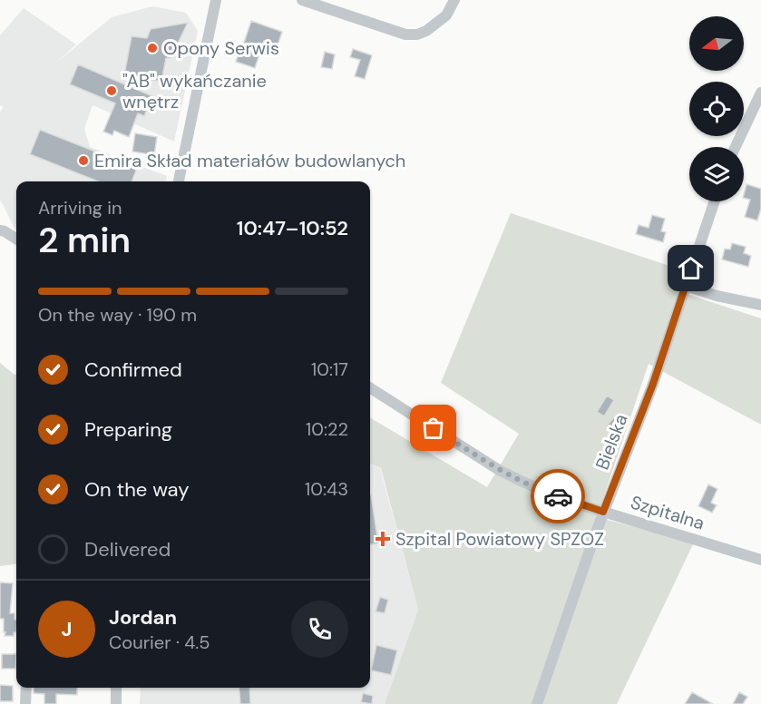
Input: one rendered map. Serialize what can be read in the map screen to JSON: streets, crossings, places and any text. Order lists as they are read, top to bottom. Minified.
{"streets":{"street":["Bielska","Szpitalna"]},"crossings":[["Bielska","Szpitalna"]],"places":{"other":["Opony Serwis","\"AB\" wykańczanie wnętrz","Emira Skład materiałów budowlanych"],"health":["Szpital Powiatowy SPZOZ"]},"north":"left","page":{"heading":["2 min","Arriving in","10:47–10:52"],"panel":["Jordan","Courier · 4.5"],"bar":"On the way · 190 m","list":[["Confirmed","10:17"],["Preparing","10:22"],["On the way","10:43"],"Delivered"],"round":"J"}}
